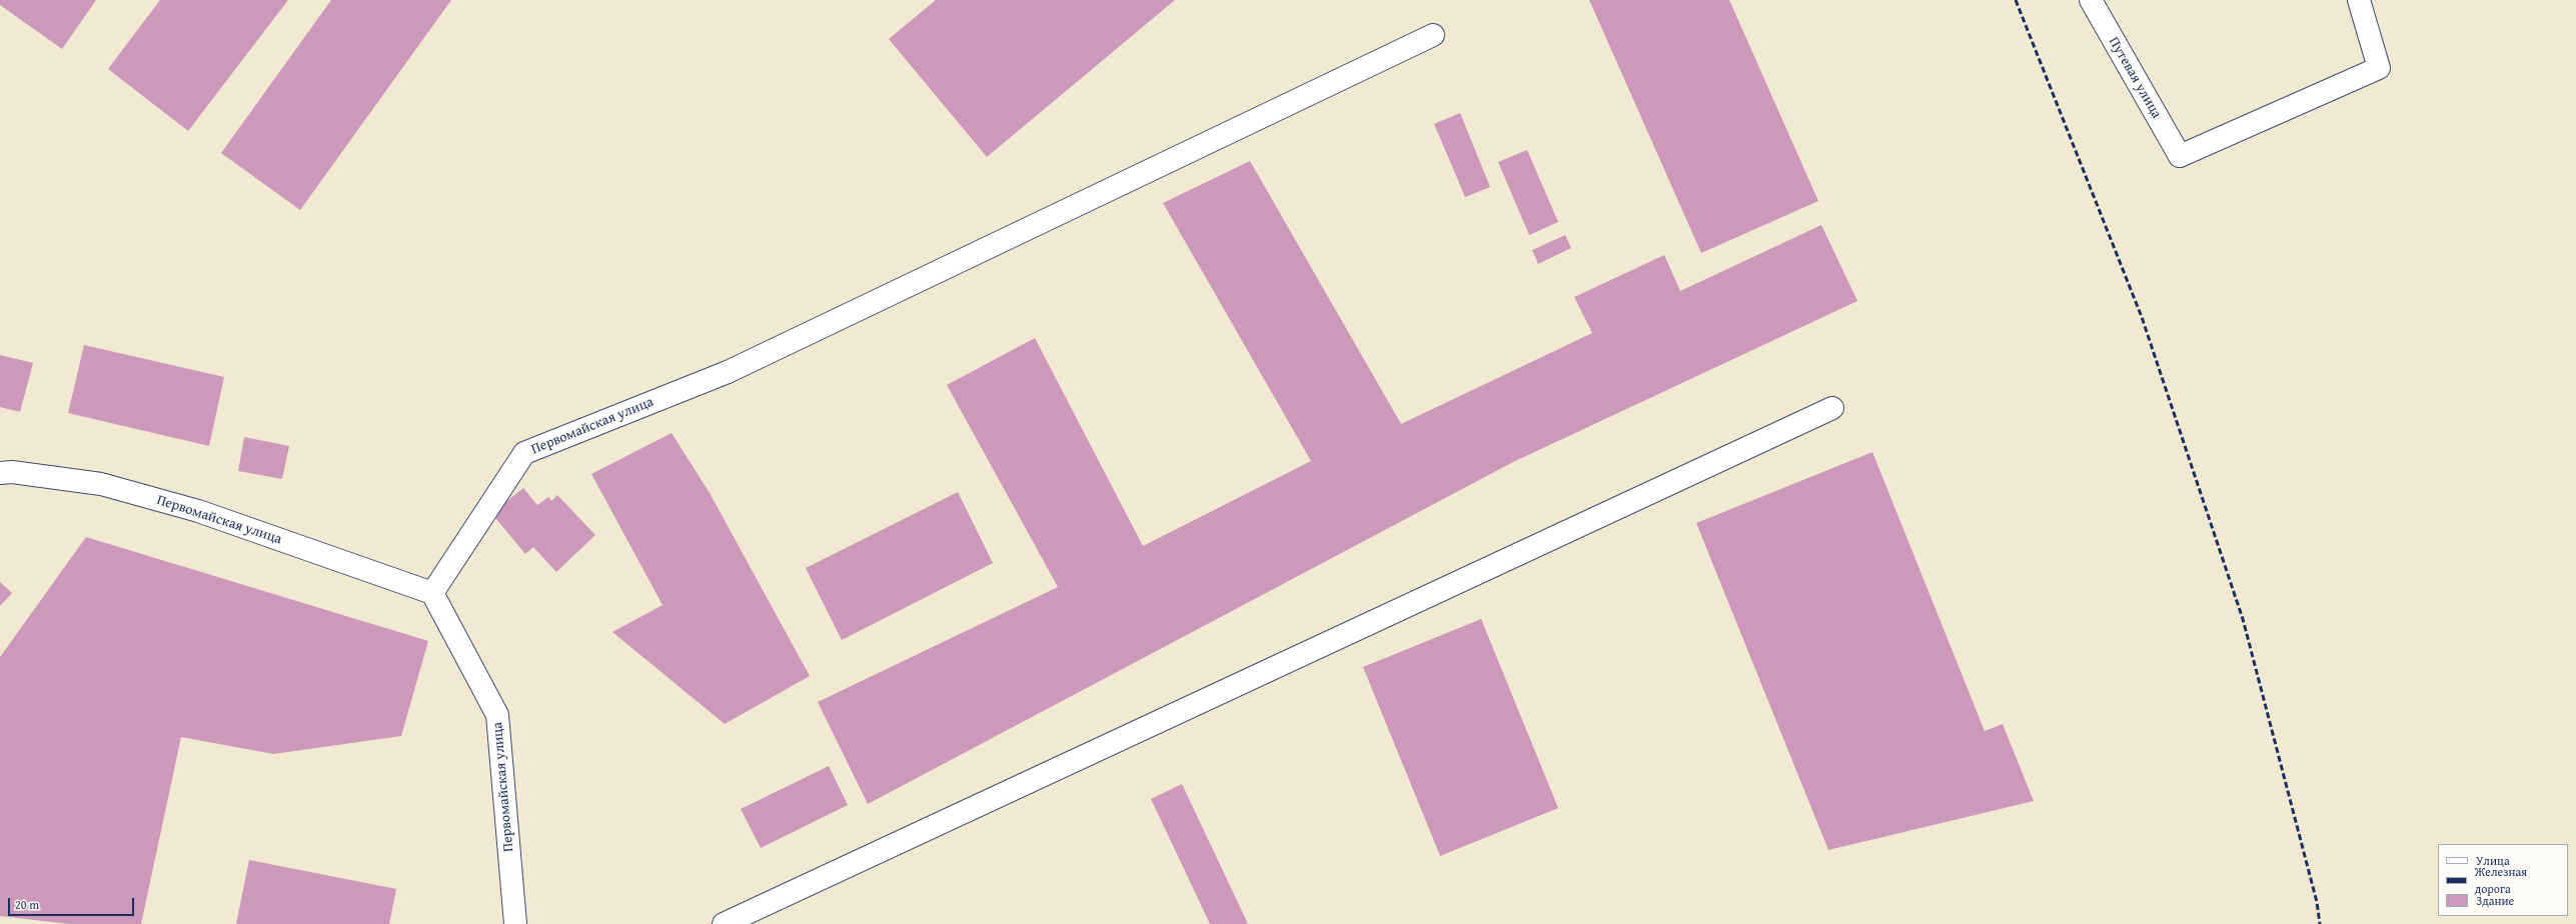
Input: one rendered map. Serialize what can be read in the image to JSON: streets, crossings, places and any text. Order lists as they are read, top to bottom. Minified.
{"streets":{"street":["Путевая улица","Первомайская улица"]},"legend":["Улица","Железная дорога","Здание"],"scale_bar":"20 m"}
